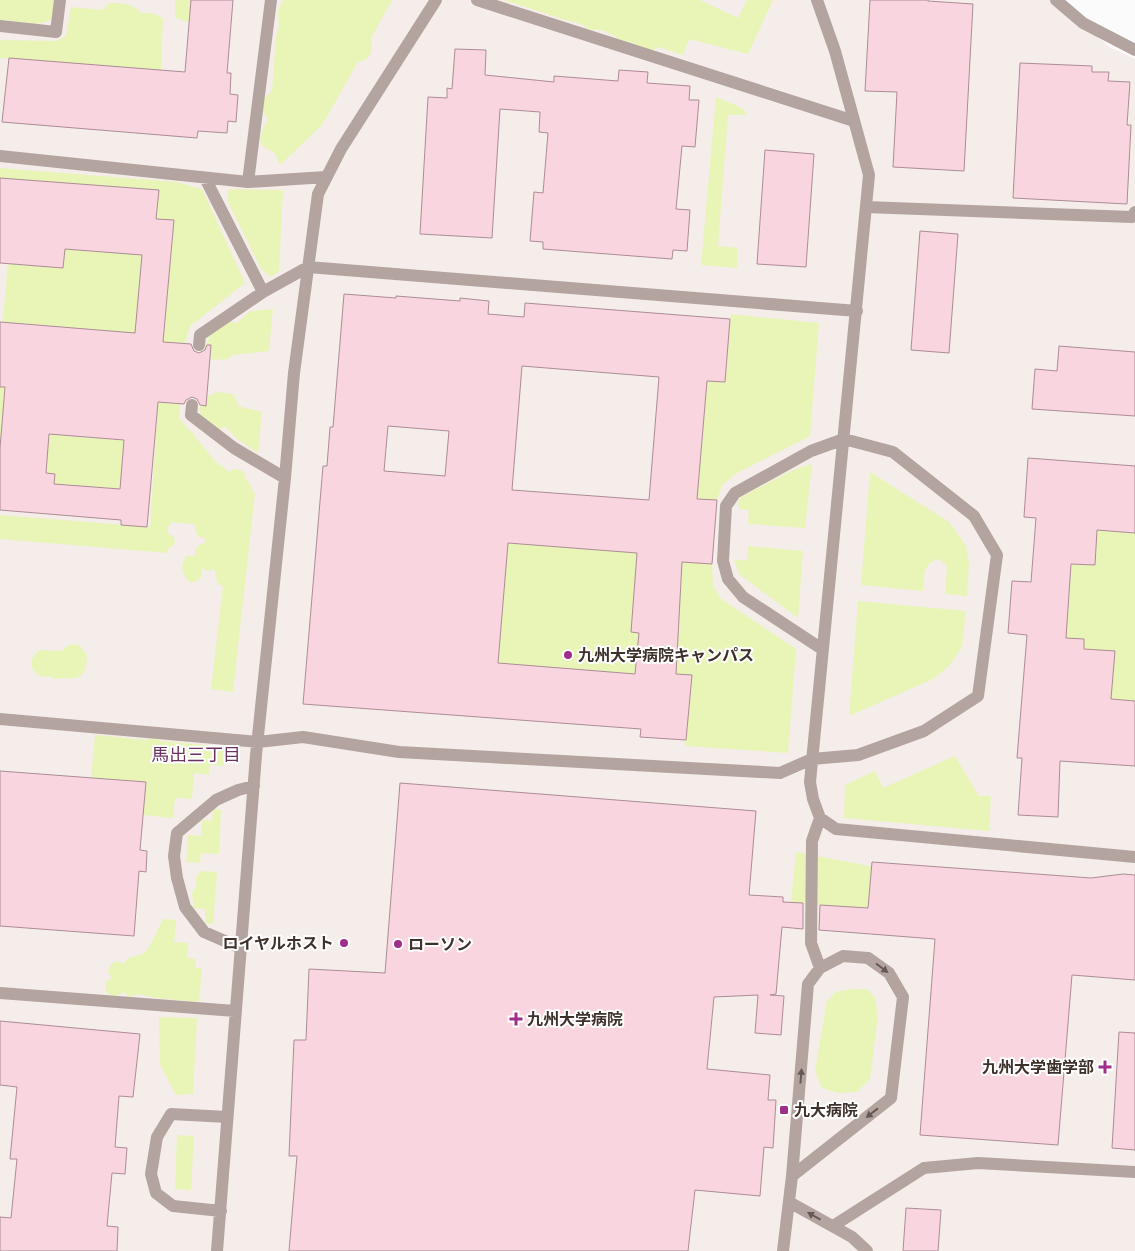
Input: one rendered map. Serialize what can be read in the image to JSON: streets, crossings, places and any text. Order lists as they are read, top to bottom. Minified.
{"districts":["馬出三丁目"],"places":{"other":["九州大学病院キャンパス","ロイヤルホスト","ローソン"],"health":["九州大学病院","九州大学歯学部"],"transit":["九大病院"]}}
